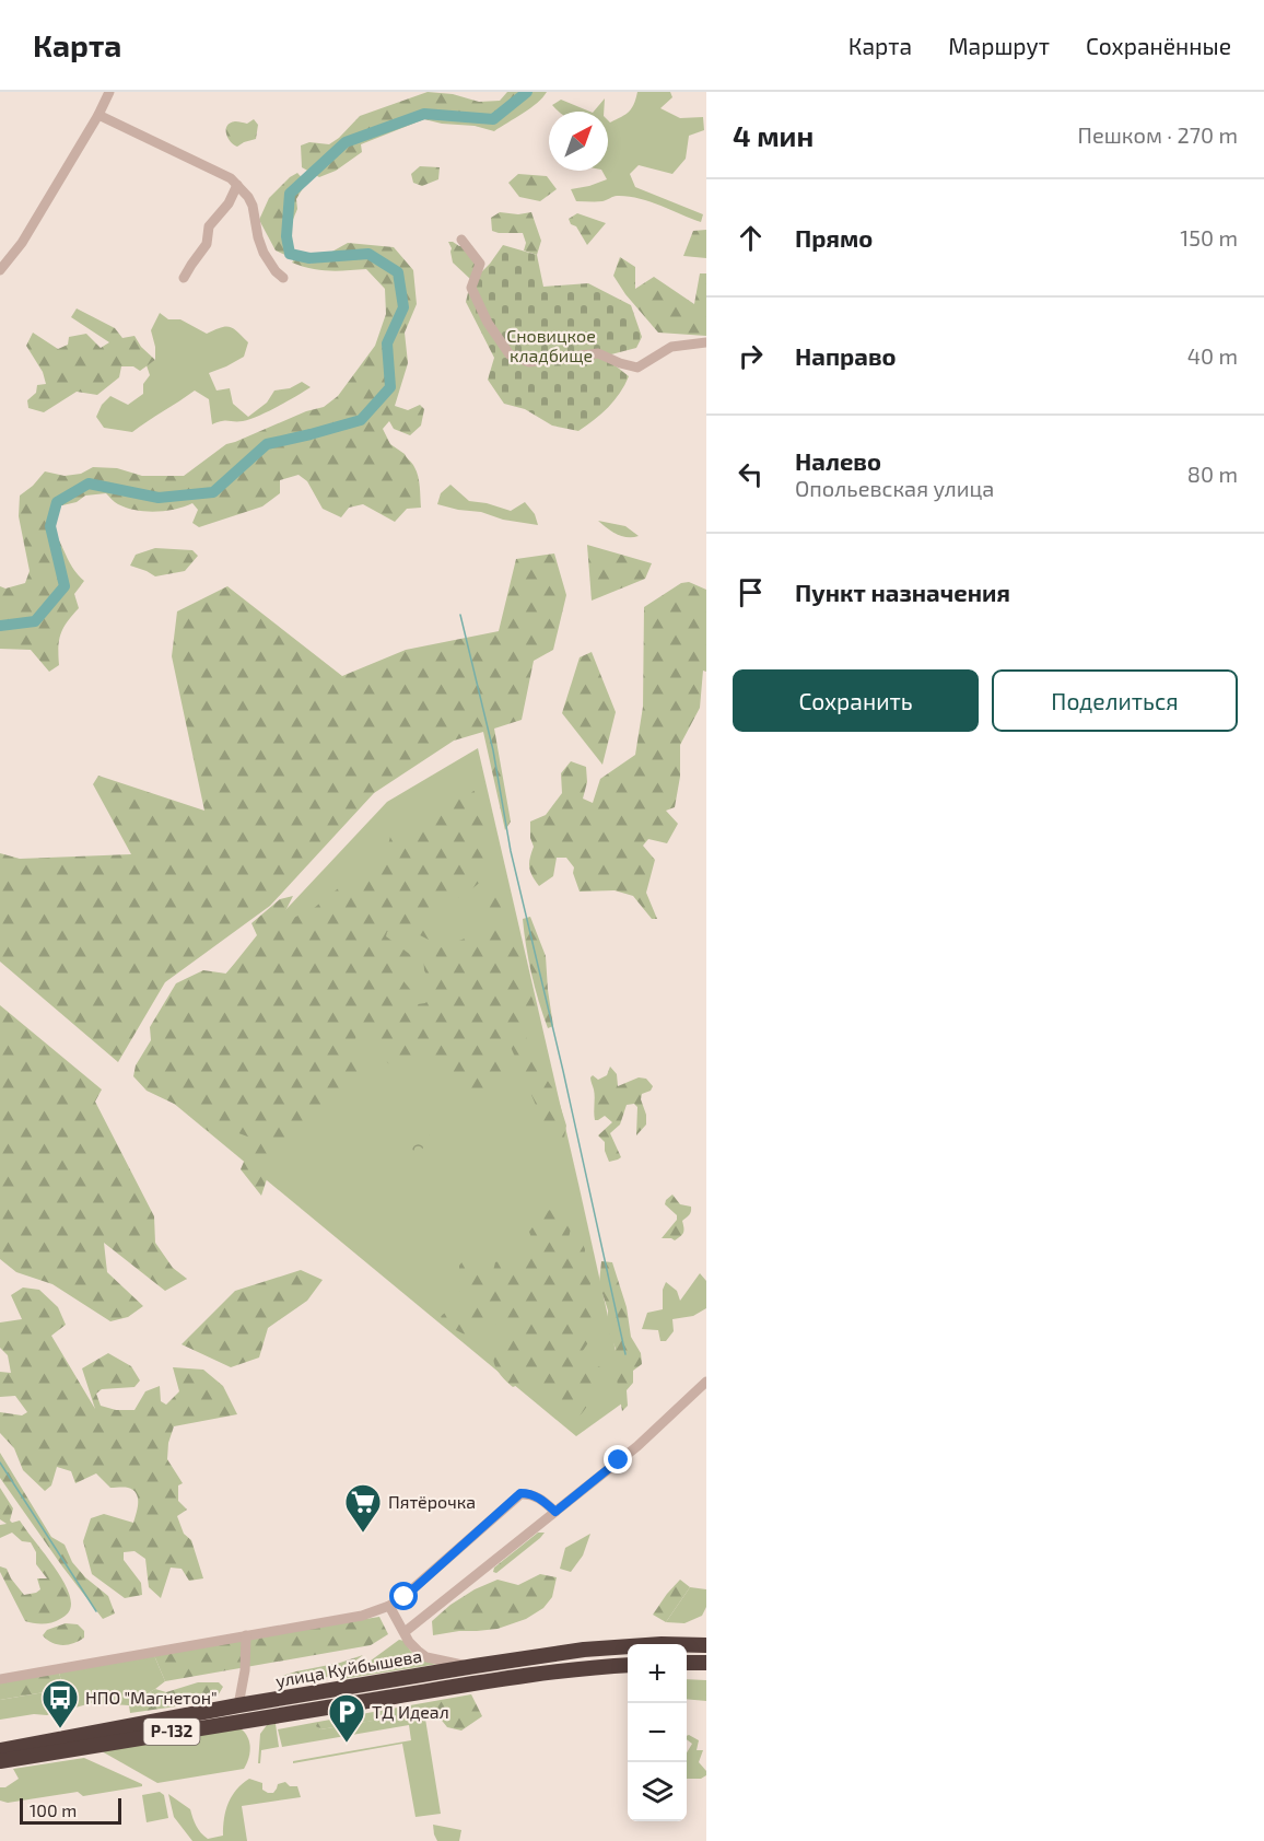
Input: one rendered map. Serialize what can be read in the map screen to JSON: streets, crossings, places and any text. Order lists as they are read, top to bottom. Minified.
{"streets":{"highway":["улица Куйбышева","Р-132"]},"parks":["Сновицкое кладбище"],"places":{"supermarket":["Пятёрочка"],"bus stop":["НПО \"Магнетон\""],"parking":["ТД Идеал"]},"scale_bar":"100 m","north":"top right","page":{"header":"Карта","nav":["Карта","Маршрут","Сохранённые"],"heading":["4 мин","Пешком · 270 m"],"list":[["Прямо","150 m"],["Направо","40 m"],["Налево","Опольевская улица","80 m"],"Пункт назначения"],"buttons":["Сохранить","Поделиться"],"map_buttons":["+","−"],"scale":"100 m"}}
